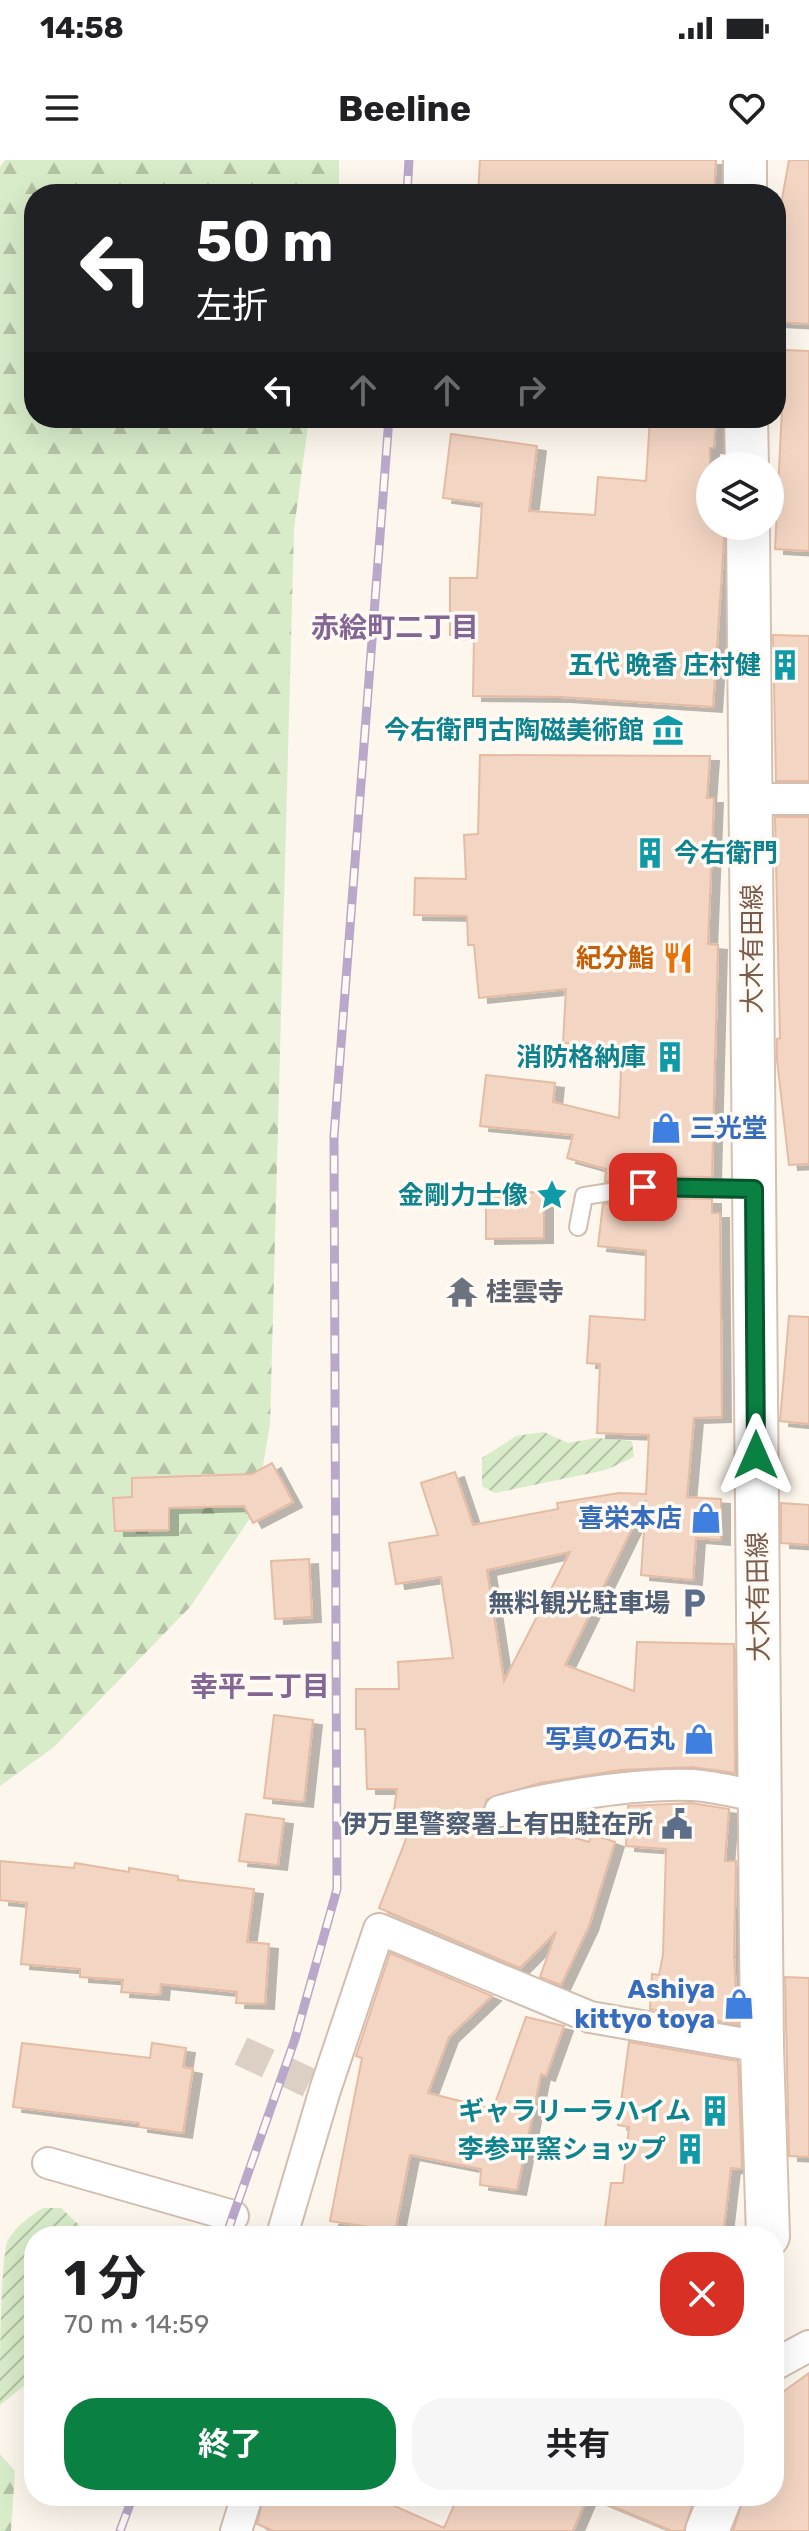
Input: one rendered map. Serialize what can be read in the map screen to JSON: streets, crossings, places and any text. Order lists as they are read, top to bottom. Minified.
{"streets":{"main road":["大木有田線"]},"districts":["赤絵町二丁目","幸平二丁目"],"places":{"building":["五代 晩香 庄村健","今右衛門","消防格納庫","ギャラリーラハイム","李参平窯ショップ"],"museum":["今右衛門古陶磁美術館"],"restaurant":["紀分鮨"],"shop":["三光堂","喜栄本店","写真の石丸","Ashiya kittyo toya"],"place":["金剛力士像"],"temple":["桂雲寺"],"parking":["無料観光駐車場"],"public building":["伊万里警察署上有田駐在所"]},"page":{"status":"14:58","header":"Beeline","turn":["50 m","左折"],"heading":["1 分","70 m · 14:59"],"buttons":["終了","共有"]}}
